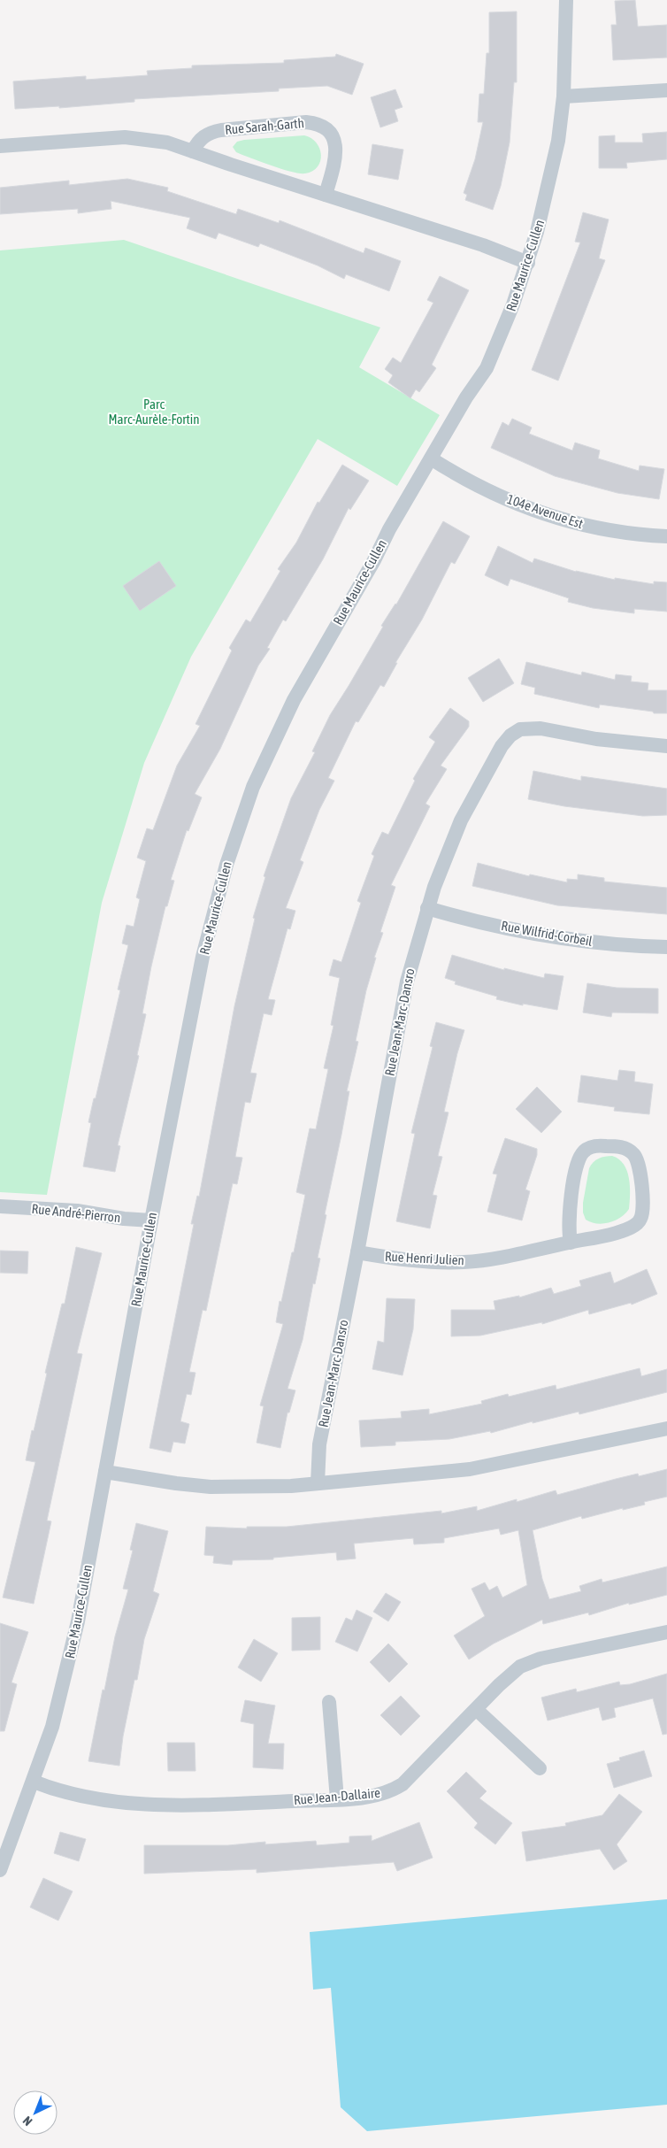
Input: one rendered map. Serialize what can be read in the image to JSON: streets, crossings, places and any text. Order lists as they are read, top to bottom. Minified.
{"streets":{"street":["Rue Sarah-Garth","Rue Maurice-Cullen","104e Avenue Est","Rue Wilfrid-Corbeil","Rue Jean-Marc-Dansro","Rue André-Pierron","Rue Henri Julien","Rue Jean-Dallaire"]},"crossings":[["Rue Maurice-Cullen","104e Avenue Est"],["Rue Maurice-Cullen","Rue André-Pierron"],["Rue Maurice-Cullen","Rue Jean-Dallaire"],["Rue Wilfrid-Corbeil","Rue Jean-Marc-Dansro"],["Rue Jean-Marc-Dansro","Rue Henri Julien"]],"parks":["Parc Marc-Aurèle-Fortin"],"north":"bottom left"}
